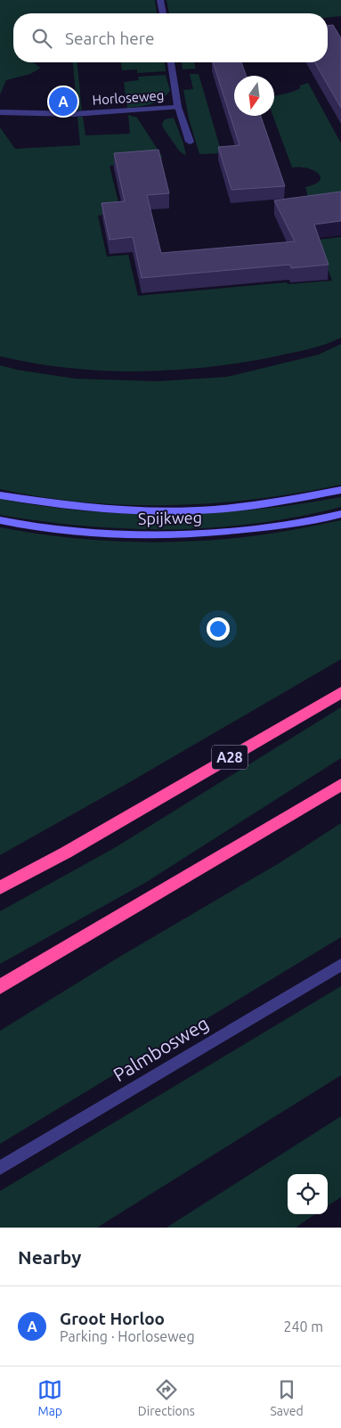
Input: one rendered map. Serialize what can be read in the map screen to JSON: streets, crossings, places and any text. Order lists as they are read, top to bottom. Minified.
{"streets":{"highway":["A28"],"main road":["Spijkweg"],"street":["Horloseweg","Palmbosweg"]},"north":"bottom","page":{"search":"Search here","pins":"A","heading":"Nearby","list":[{"mark":"A","name":"Groot Horloo","note":"Parking · Horloseweg","value":"240 m"}],"nav":["Map","Directions","Saved"]}}
